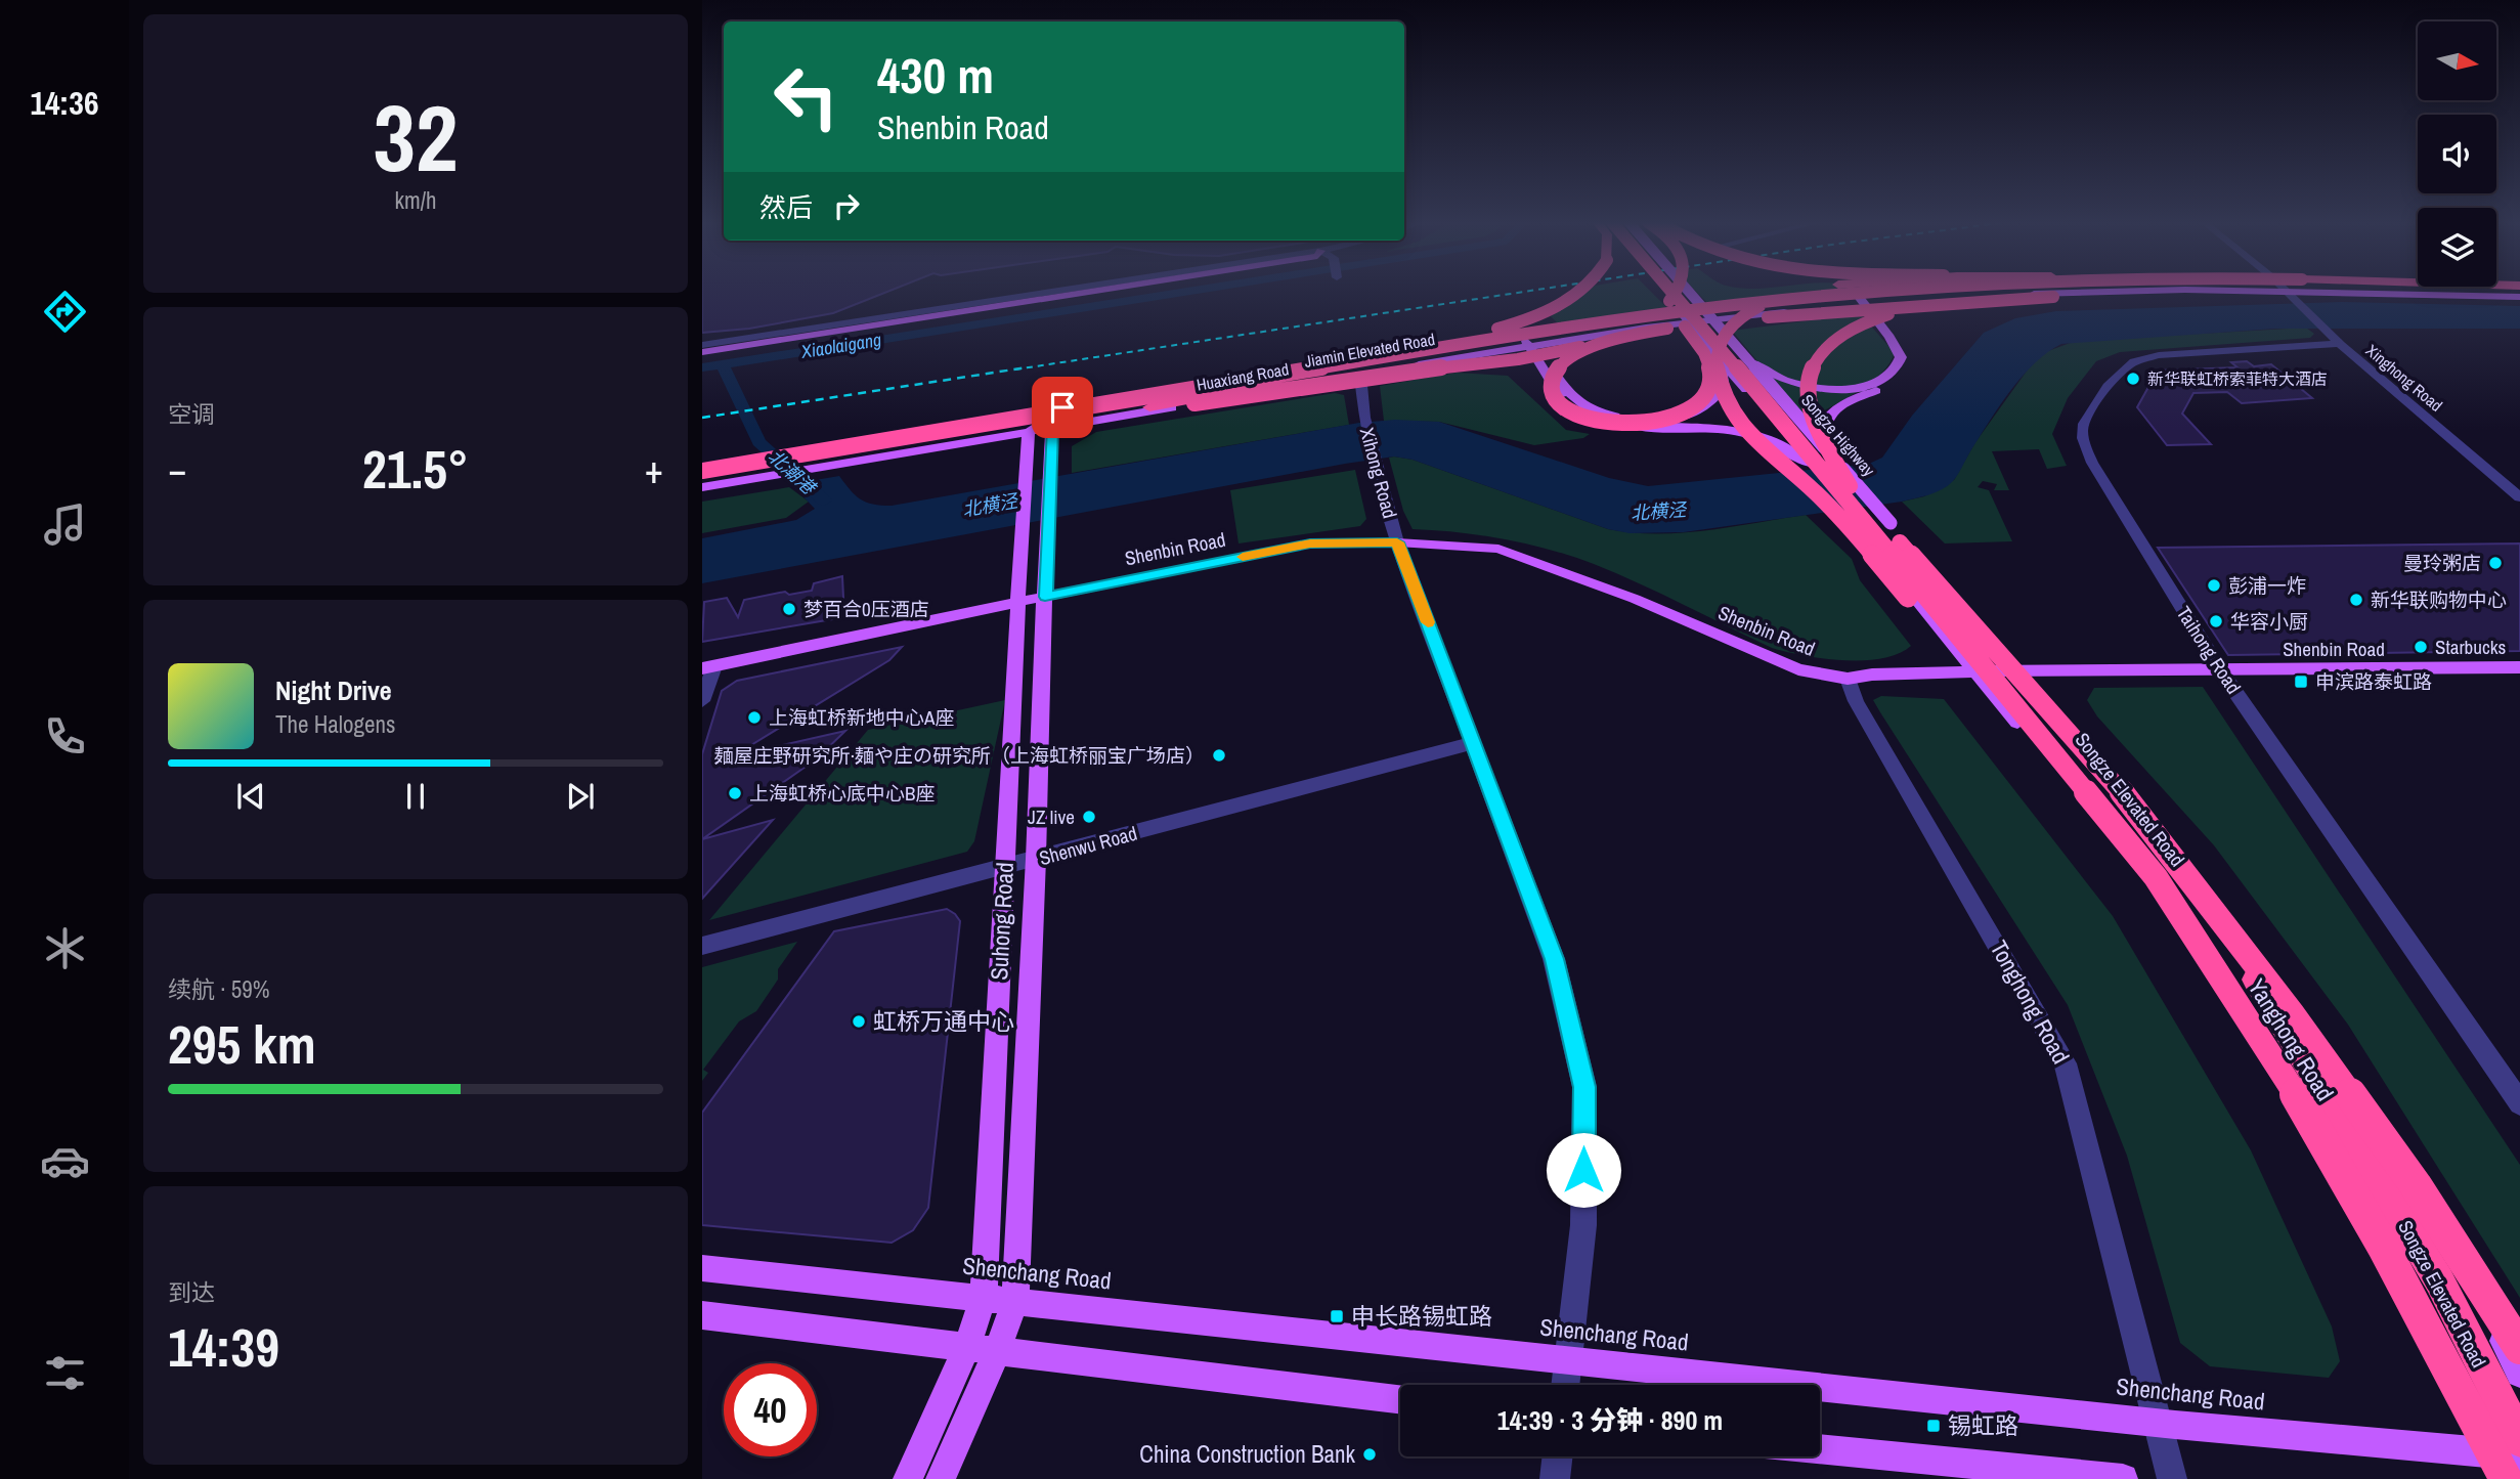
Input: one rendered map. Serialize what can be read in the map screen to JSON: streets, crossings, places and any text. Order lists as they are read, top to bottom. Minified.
{"streets":{"highway":["Jiamin Elevated Road","Songze Elevated Road"],"main road":["Huaxiang Road","Songze Highway","Shenbin Road","Suhong Road","Yanghong Road","Shenchang Road"],"street":["Xinghong Road","Xihong Road","Taihong Road","Shenwu Road","Tonghong Road"]},"crossings":[["Jiamin Elevated Road","Huaxiang Road"],["Huaxiang Road","Xinghong Road"],["Huaxiang Road","Xihong Road"],["Huaxiang Road","Suhong Road"],["Xinghong Road","Taihong Road"],["Songze Highway","Shenbin Road"],["Songze Highway","Yanghong Road"],["Xihong Road","Shenbin Road"],["Xihong Road","Shenwu Road"],["Xihong Road","Shenchang Road"],["Shenbin Road","Taihong Road"],["Shenbin Road","Songze Elevated Road"],["Shenbin Road","Suhong Road"],["Shenbin Road","Tonghong Road"],["Shenbin Road","Yanghong Road"],["Songze Elevated Road","Yanghong Road"],["Shenwu Road","Suhong Road"],["Suhong Road","Shenchang Road"],["Tonghong Road","Shenchang Road"],["Yanghong Road","Shenchang Road"]],"water":["Xiaolaigang","北潮港","北横泾"],"places":{"other":["新华联虹桥索菲特大酒店","曼玲粥店","彭浦一炸","新华联购物中心","梦百合0压酒店","华容小厨","Starbucks","上海虹桥新地中心A座","麺屋庄野研究所·麺や庄の研究所（上海虹桥丽宝广场店）","上海虹桥心底中心B座","JZ live","虹桥万通中心","China Construction Bank"],"transit":["申滨路泰虹路","申长路锡虹路","锡虹路"]},"north":"right","page":{"tabs":"14:36","tile":[["32","km/h"],"空调",["续航 · 59%","295 km"],["到达","14:39"]],"turn":["430 m","Shenbin Road"],"then":"然后","heat":["−","21.5°","+"],"song":["Night Drive","The Halogens"],"limit":"40","trip":"14:39 · 3 分钟 · 890 m"}}
